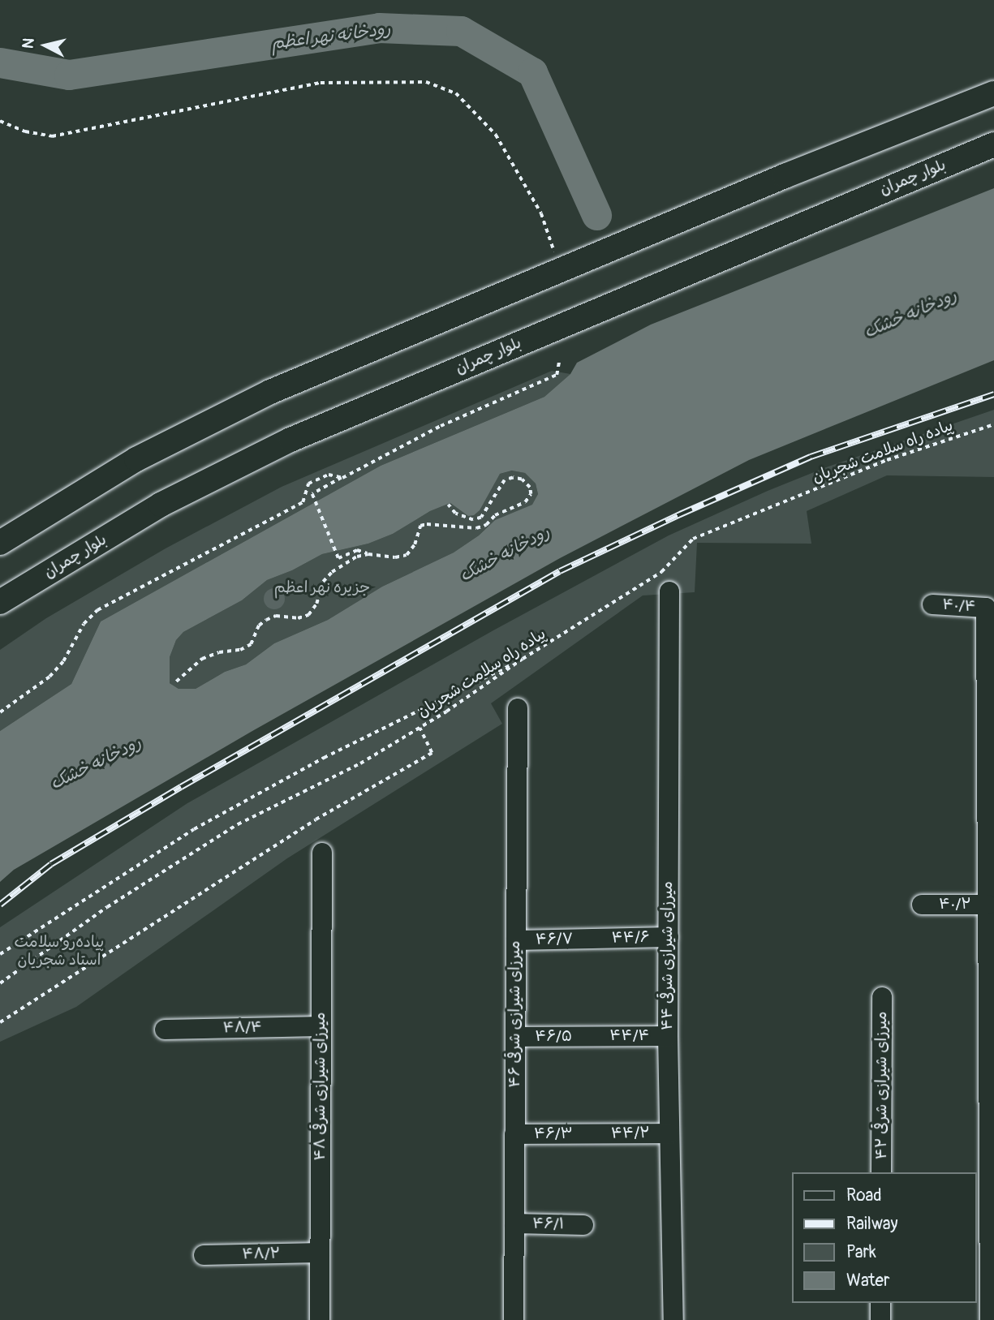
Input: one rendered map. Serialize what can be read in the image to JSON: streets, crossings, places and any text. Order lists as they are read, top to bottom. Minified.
{"streets":{"main road":["بلوار چمران"],"street":["۴۰/۴","۴۰/۲","۴۴/۶","۴۶/۷","۴۴ میرزای شیرازی شرقی","۴۶ میرزای شیرازی شرقی","۴۸/۴","۴۴/۴","۴۶/۵","۴۲ میرزای شیرازی شرقی","۴۸ میرزای شیرازی شرقی","۴۴/۲","۴۶/۳","۴۶/۱","۴۸/۲"],"path":["پیاده راه سلامت شجریان"]},"crossings":[["۴۴/۶","۴۶/۷"],["۴۴/۶","۴۴ میرزای شیرازی شرقی"],["۴۶/۷","۴۶ میرزای شیرازی شرقی"],["۴۴ میرزای شیرازی شرقی","۴۴/۴"],["۴۴ میرزای شیرازی شرقی","۴۴/۲"],["۴۶ میرزای شیرازی شرقی","۴۶/۵"],["۴۶ میرزای شیرازی شرقی","۴۶/۳"],["۴۶ میرزای شیرازی شرقی","۴۶/۱"],["۴۸/۴","۴۸ میرزای شیرازی شرقی"],["۴۴/۴","۴۶/۵"],["۴۸ میرزای شیرازی شرقی","۴۸/۲"],["۴۴/۲","۴۶/۳"]],"water":["رودخانه نهر اعظم","رودخانه خشک"],"parks":["جزیره نهر اعظم","پیاده‌رو سلامت استاد شجریان"],"legend":["Road","Railway","Park","Water"],"north":"left"}
